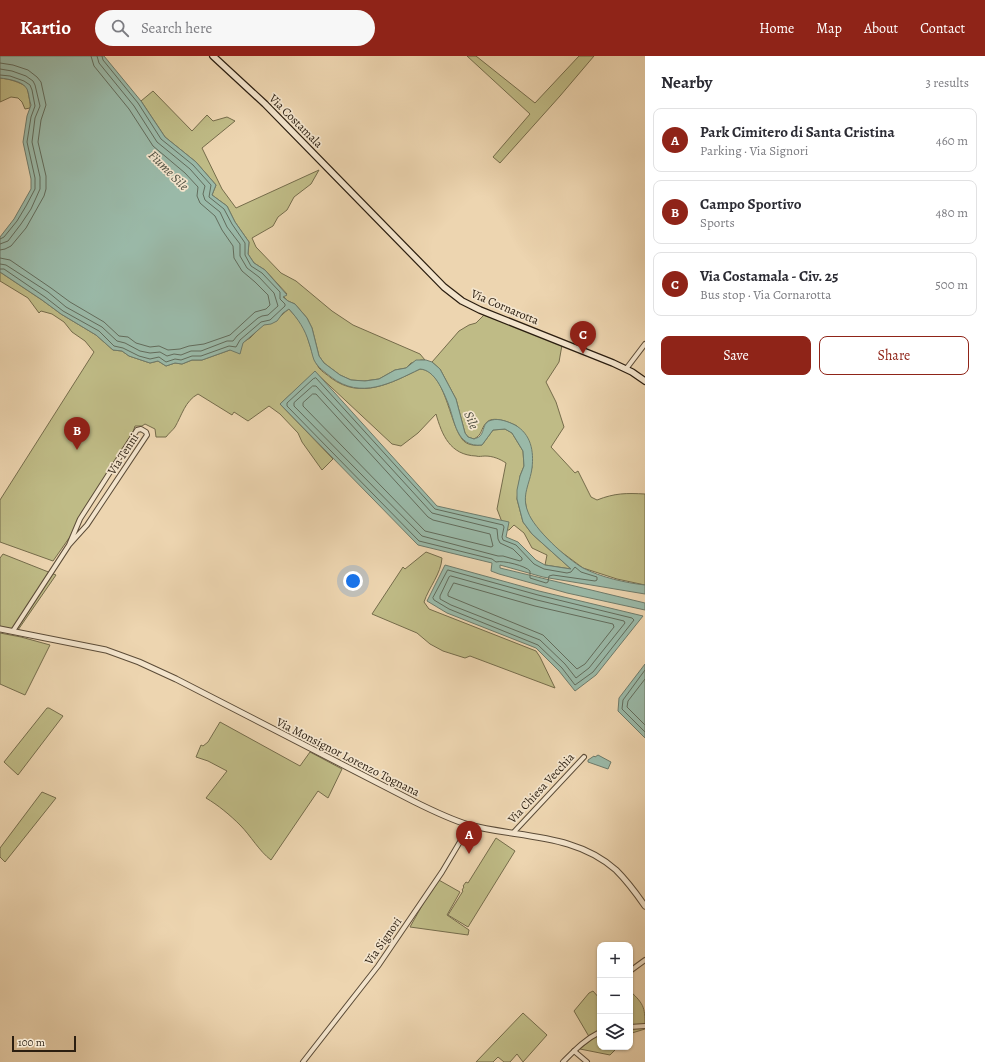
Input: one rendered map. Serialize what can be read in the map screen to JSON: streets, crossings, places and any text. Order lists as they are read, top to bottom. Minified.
{"streets":{"main road":["Via Costamala","Via Cornarotta"],"street":["Via Tenni","Via Monsignor Lorenzo Tognana","Via Chiesa Vecchia","Via Signori"]},"crossings":[["Via Costamala","Via Cornarotta"],["Via Tenni","Via Monsignor Lorenzo Tognana"],["Via Monsignor Lorenzo Tognana","Via Chiesa Vecchia"],["Via Monsignor Lorenzo Tognana","Via Signori"]],"water":["Fiume Sile","Sile"],"scale_bar":"100 m","page":{"header":"Kartio","search":"Search here","nav":["Home","Map","About","Contact"],"heading":["Nearby","3 results"],"list":[{"mark":"A","name":"Park Cimitero di Santa Cristina","note":"Parking · Via Signori","value":"460 m"},{"mark":"B","name":"Campo Sportivo","note":"Sports","value":"480 m"},{"mark":"C","name":"Via Costamala - Civ. 25","note":"Bus stop · Via Cornarotta","value":"500 m"}],"pins":["C","B","A"],"buttons":["Save","Share"],"map_buttons":["+","−"],"scale":"100 m"}}
